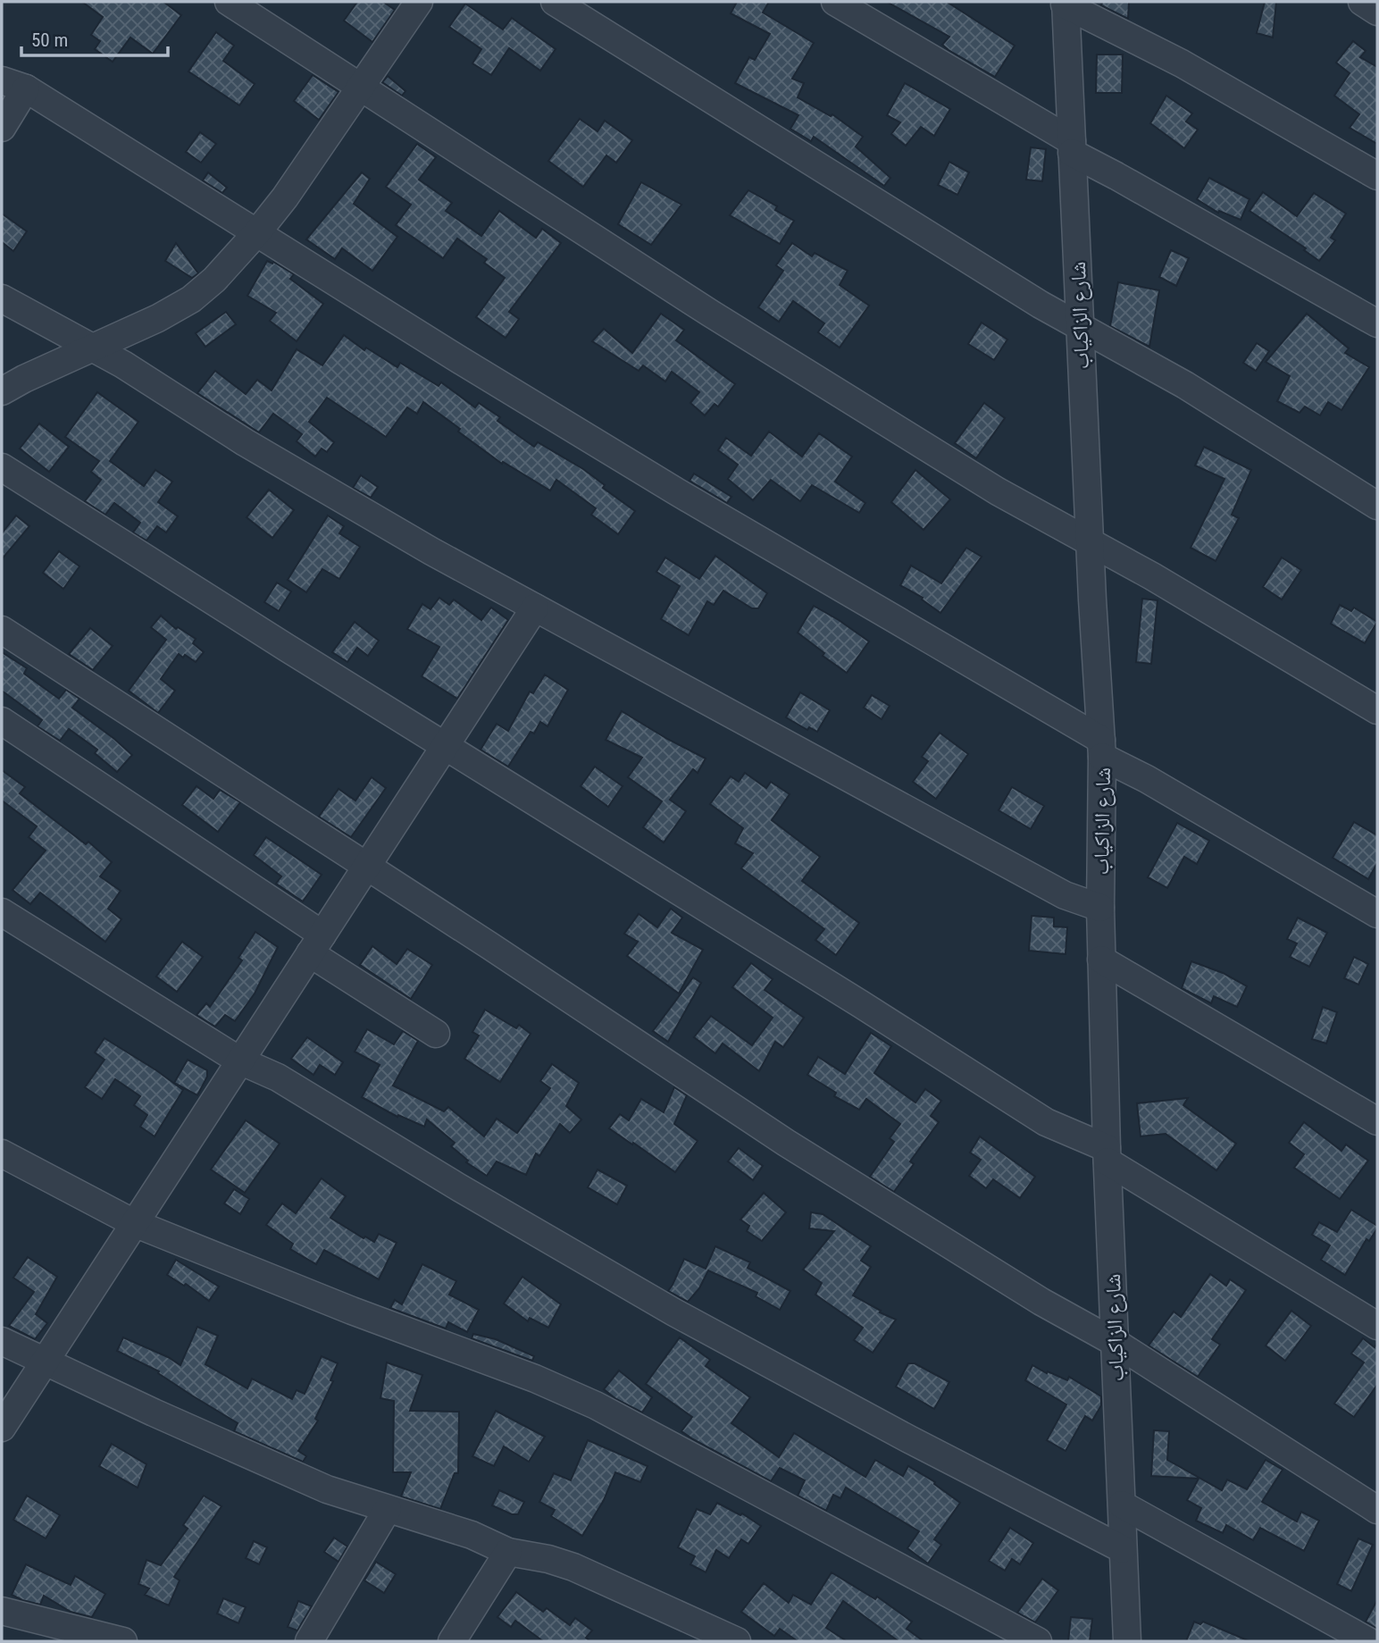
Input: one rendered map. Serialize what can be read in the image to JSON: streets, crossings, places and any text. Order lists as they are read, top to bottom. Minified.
{"streets":{"street":["شارع الزاكياب"]},"scale_bar":"50 m"}
